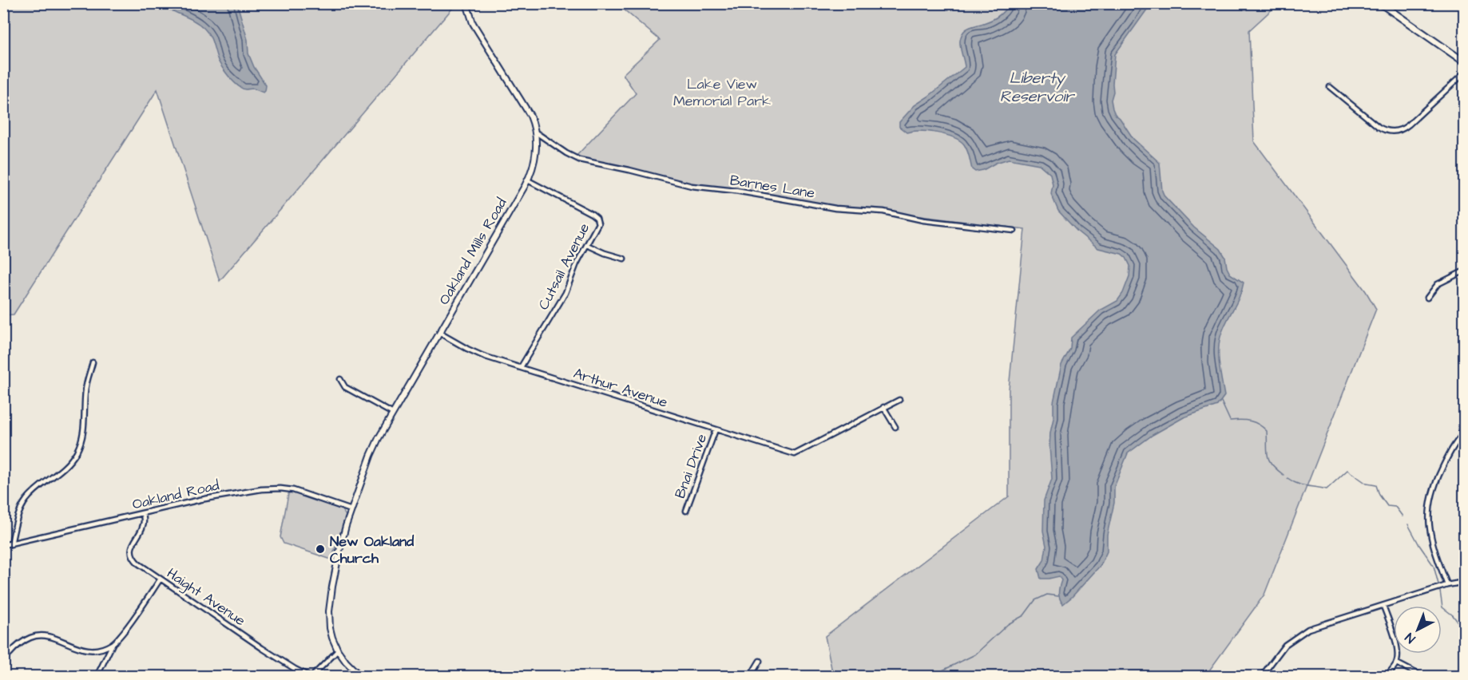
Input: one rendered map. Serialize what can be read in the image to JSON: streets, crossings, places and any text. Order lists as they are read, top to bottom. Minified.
{"streets":{"street":["Barnes Lane","Oakland Mills Road","Cutsail Avenue","Arthur Avenue","Bnai Drive","Oakland Road","Haight Avenue"]},"crossings":[["Barnes Lane","Oakland Mills Road"],["Oakland Mills Road","Cutsail Avenue"],["Oakland Mills Road","Arthur Avenue"],["Oakland Mills Road","Oakland Road"],["Cutsail Avenue","Arthur Avenue"],["Arthur Avenue","Bnai Drive"],["Oakland Road","Haight Avenue"]],"water":["Liberty Reservoir"],"parks":["Lake View Memorial Park"],"places":["New Oakland Church"],"north":"bottom left"}
